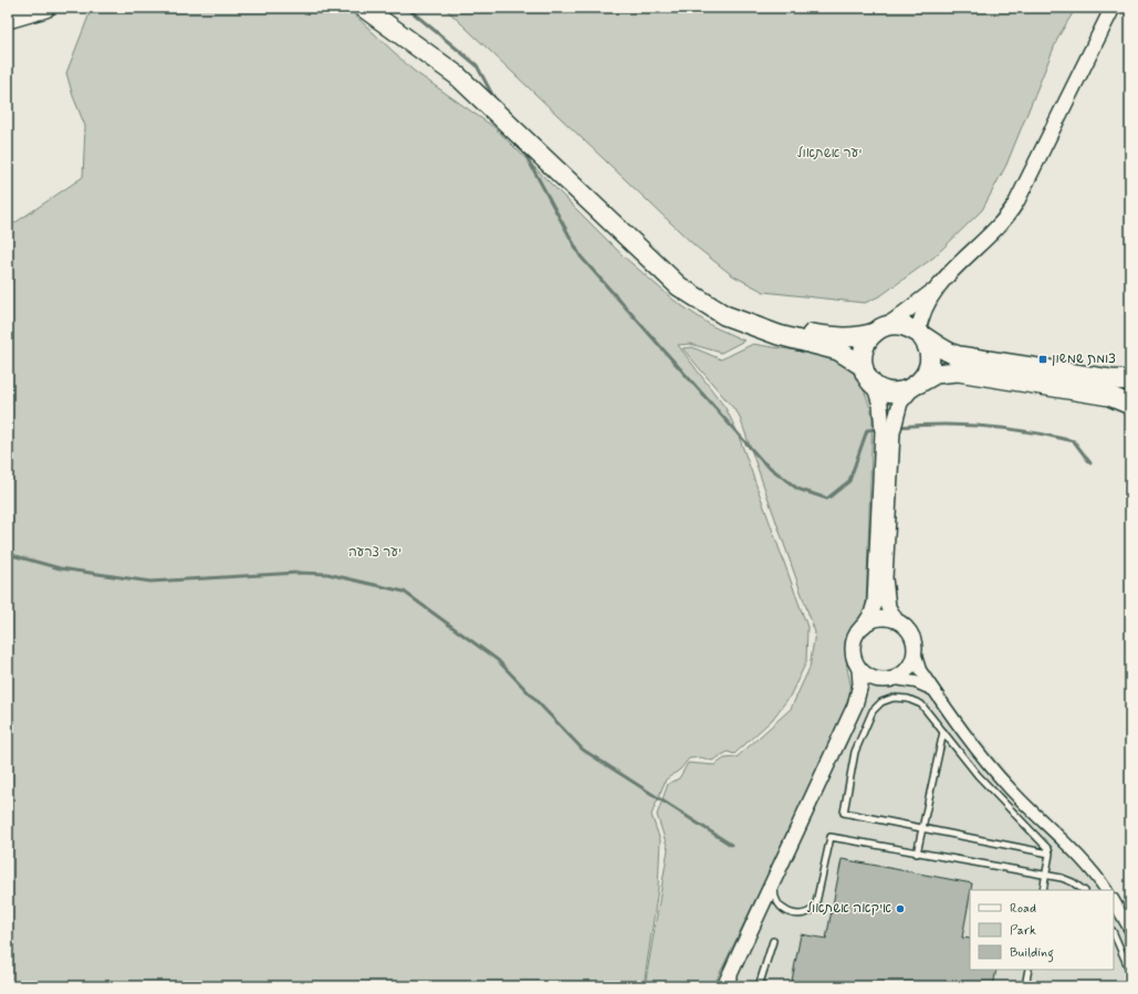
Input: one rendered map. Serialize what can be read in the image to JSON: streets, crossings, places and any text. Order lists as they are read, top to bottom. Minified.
{"parks":["יער אשתאול","יער צרעה"],"places":{"transit":["צומת שמשון"],"other":["איקאה אשתאול"]},"legend":["Road","Park","Building"]}
